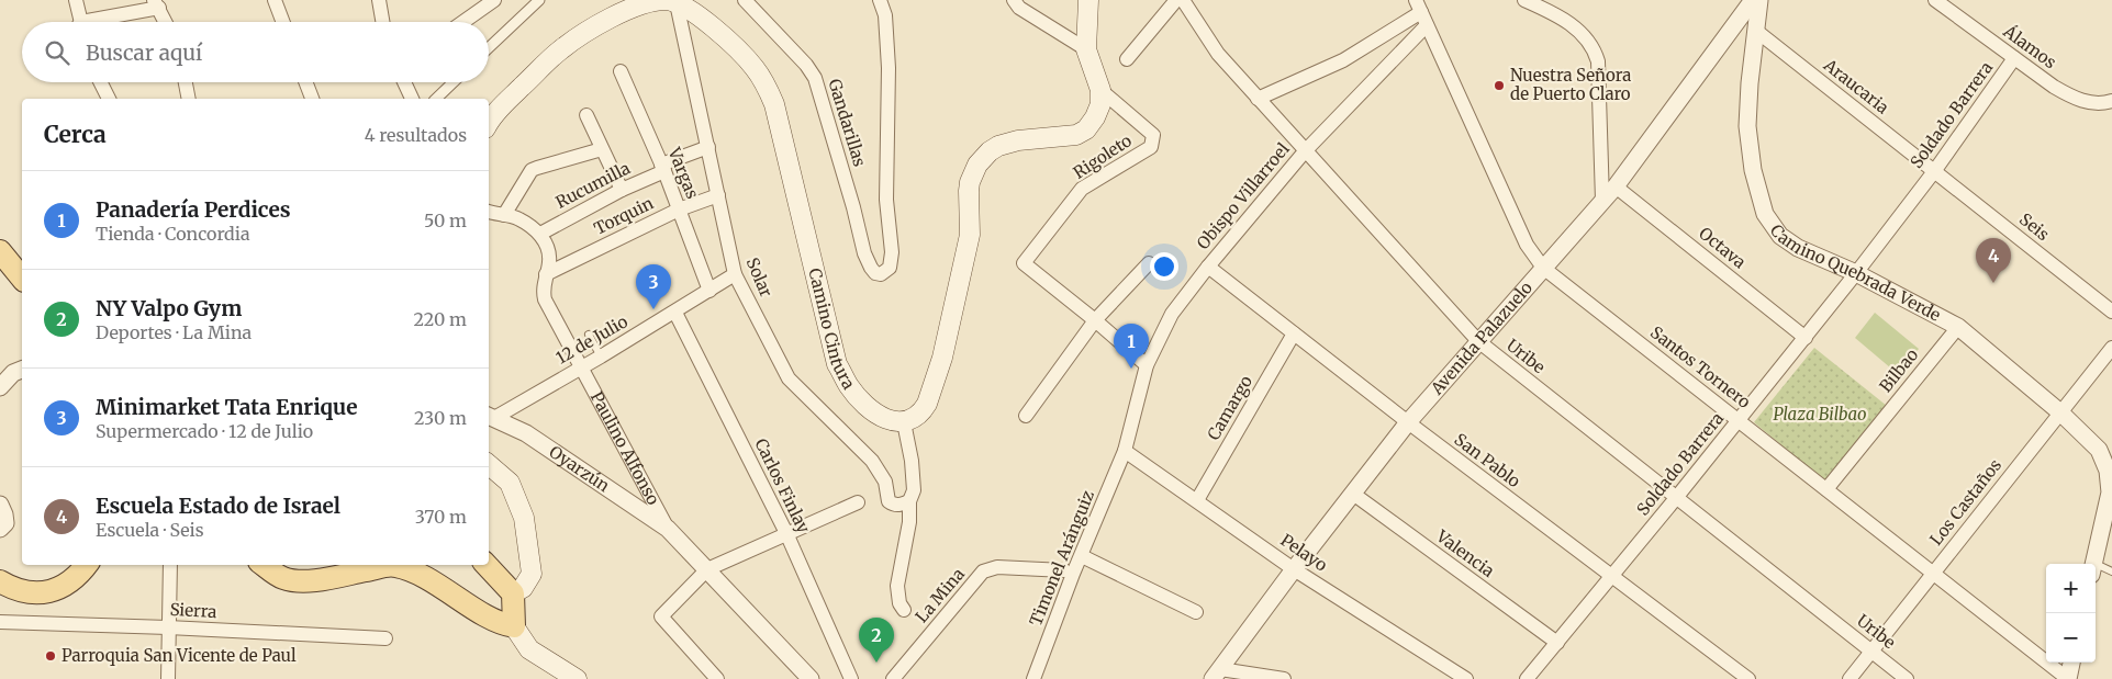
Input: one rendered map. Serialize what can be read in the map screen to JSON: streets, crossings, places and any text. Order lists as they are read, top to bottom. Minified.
{"streets":{"main road":["Camino Cintura"],"street":["Álamos","Araucaria","Soldado Barrera","Gandarillas","Rigoleto","Vargas","Rucumilla","Obispo Villarroel","Torquin","Seis","Octava","Camino Quebrada Verde","Solar","Avenida Palazuelo","12 de Julio","Uribe","Santos Tornero","Bilbao","Camargo","Paulino Alfonso","San Pablo","Oyarzún","Carlos Finlay","Los Castaños","Pelayo","Valencia","Timonel Aránguiz","La Mina","Sierra"]},"crossings":[["Álamos","Soldado Barrera"],["Araucaria","Soldado Barrera"],["Araucaria","Seis"],["Araucaria","Camino Quebrada Verde"],["Soldado Barrera","Seis"],["Soldado Barrera","Octava"],["Soldado Barrera","Camino Quebrada Verde"],["Soldado Barrera","Uribe"],["Soldado Barrera","Santos Tornero"],["Soldado Barrera","San Pablo"],["Soldado Barrera","Valencia"],["Vargas","Rucumilla"],["Vargas","Torquin"],["Vargas","12 de Julio"],["Rucumilla","Solar"],["Rucumilla","Paulino Alfonso"],["Obispo Villarroel","Uribe"],["Obispo Villarroel","Santos Tornero"],["Obispo Villarroel","San Pablo"],["Obispo Villarroel","Pelayo"],["Obispo Villarroel","Timonel Aránguiz"],["Torquin","Solar"],["Torquin","Paulino Alfonso"],["Octava","Avenida Palazuelo"],["Camino Quebrada Verde","Bilbao"],["Camino Quebrada Verde","Los Castaños"],["Solar","Camino Cintura"],["Solar","12 de Julio"],["Avenida Palazuelo","Uribe"],["Avenida Palazuelo","Santos Tornero"],["Avenida Palazuelo","San Pablo"],["Avenida Palazuelo","Pelayo"],["Avenida Palazuelo","Valencia"],["12 de Julio","Paulino Alfonso"],["12 de Julio","Oyarzún"],["12 de Julio","Carlos Finlay"],["Uribe","Los Castaños"],["Santos Tornero","Bilbao"],["Santos Tornero","Los Castaños"],["Camargo","San Pablo"],["Camargo","Pelayo"],["Paulino Alfonso","Oyarzún"],["Pelayo","Timonel Aránguiz"]],"parks":["Plaza Bilbao"],"places":["Nuestra Señora de Puerto Claro","Parroquia San Vicente de Paul"],"page":{"search":"Buscar aquí","heading":["Cerca","4 resultados"],"list":[{"mark":"1","name":"Panadería Perdices","note":"Tienda · Concordia","value":"50 m"},{"mark":"2","name":"NY Valpo Gym","note":"Deportes · La Mina","value":"220 m"},{"mark":"3","name":"Minimarket Tata Enrique","note":"Supermercado · 12 de Julio","value":"230 m"},{"mark":"4","name":"Escuela Estado de Israel","note":"Escuela · Seis","value":"370 m"}],"pins":["4","3","1","2"],"map_buttons":["+","−"]}}
